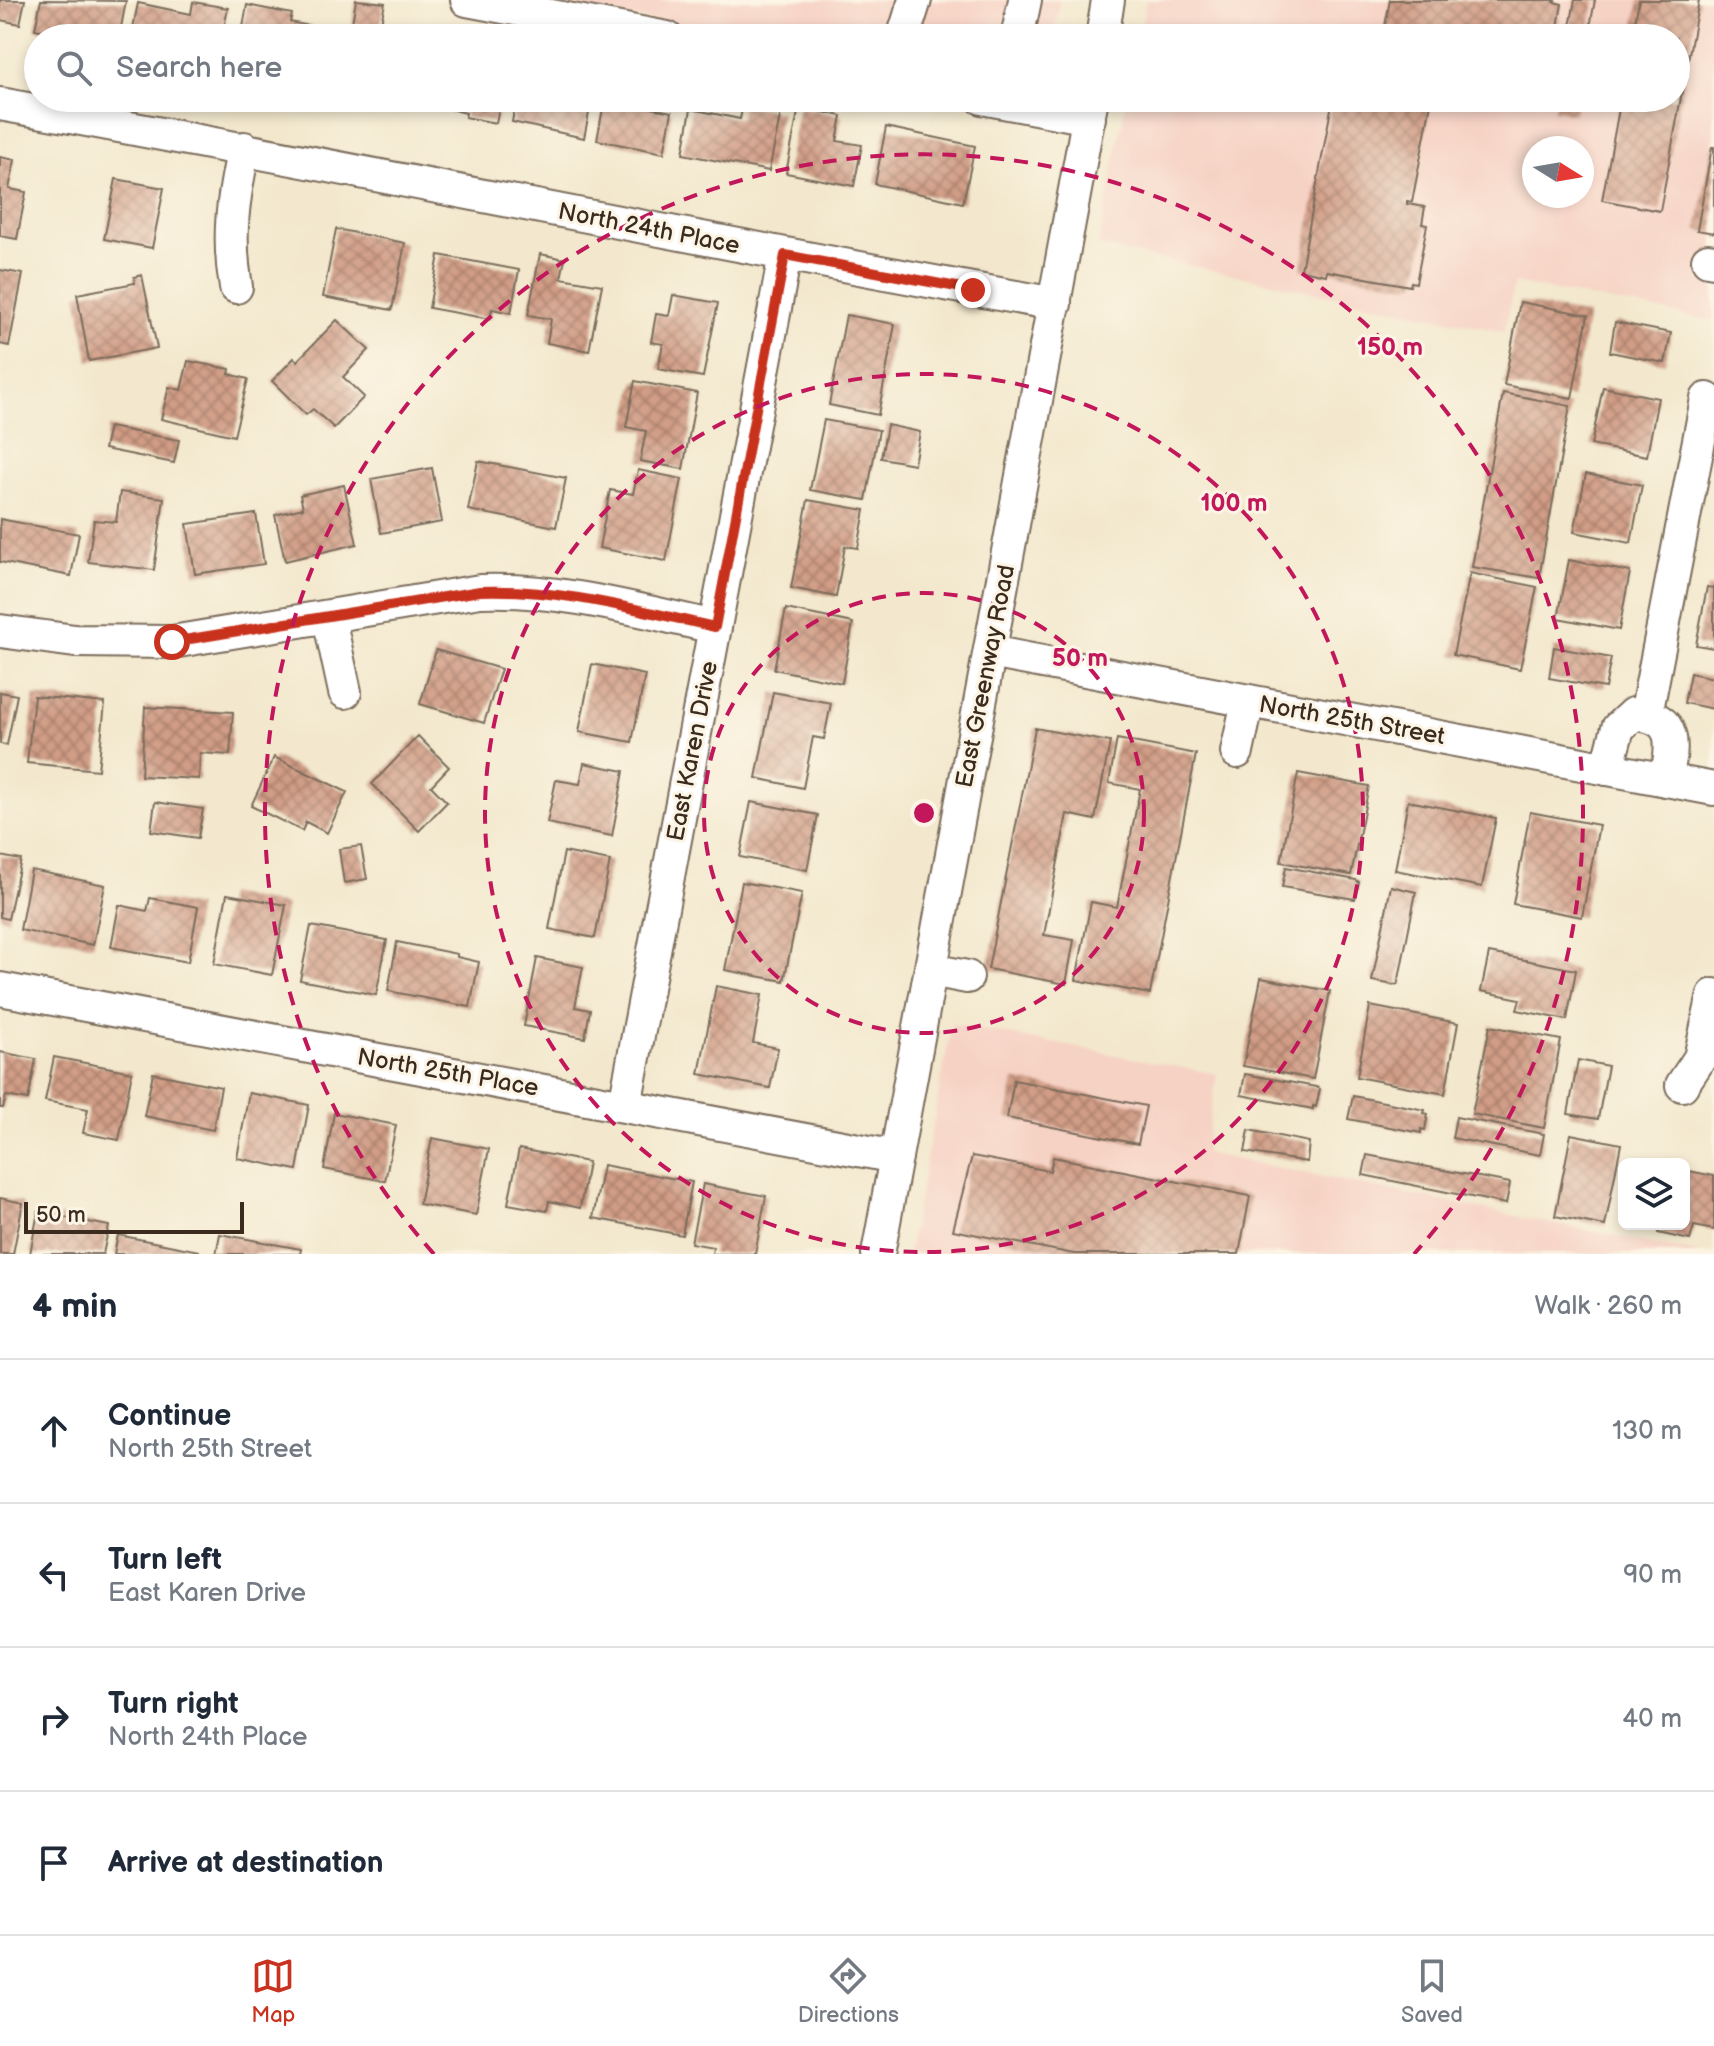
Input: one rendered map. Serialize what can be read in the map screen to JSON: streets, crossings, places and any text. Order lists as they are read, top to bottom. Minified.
{"streets":{"street":["North 24th Place","East Greenway Road","North 25th Street","East Karen Drive","North 25th Place"]},"crossings":[["North 24th Place","East Greenway Road"],["North 24th Place","East Karen Drive"],["East Greenway Road","North 25th Street"],["East Greenway Road","North 25th Place"],["East Karen Drive","North 25th Place"]],"scale_bar":"50 m","north":"right","page":{"search":"Search here","scale":"50 m","heading":["4 min","Walk · 260 m"],"list":[["Continue","North 25th Street","130 m"],["Turn left","East Karen Drive","90 m"],["Turn right","North 24th Place","40 m"],"Arrive at destination"],"nav":["Map","Directions","Saved"]},"rings":["150 m","100 m","50 m"]}
